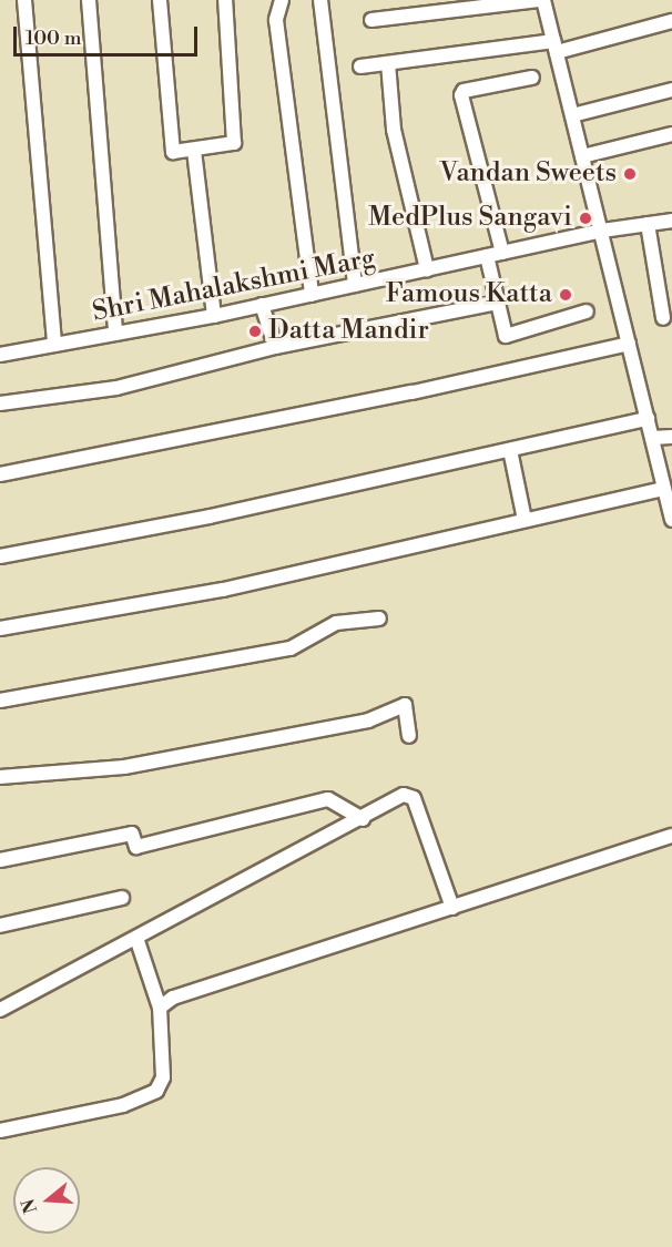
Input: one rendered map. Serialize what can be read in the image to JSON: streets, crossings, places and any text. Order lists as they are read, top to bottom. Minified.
{"streets":{"street":["Shri Mahalakshmi Marg"]},"places":["Vandan Sweets","MedPlus Sangavi","Famous Katta","Datta Mandir"],"scale_bar":"100 m","north":"left"}
